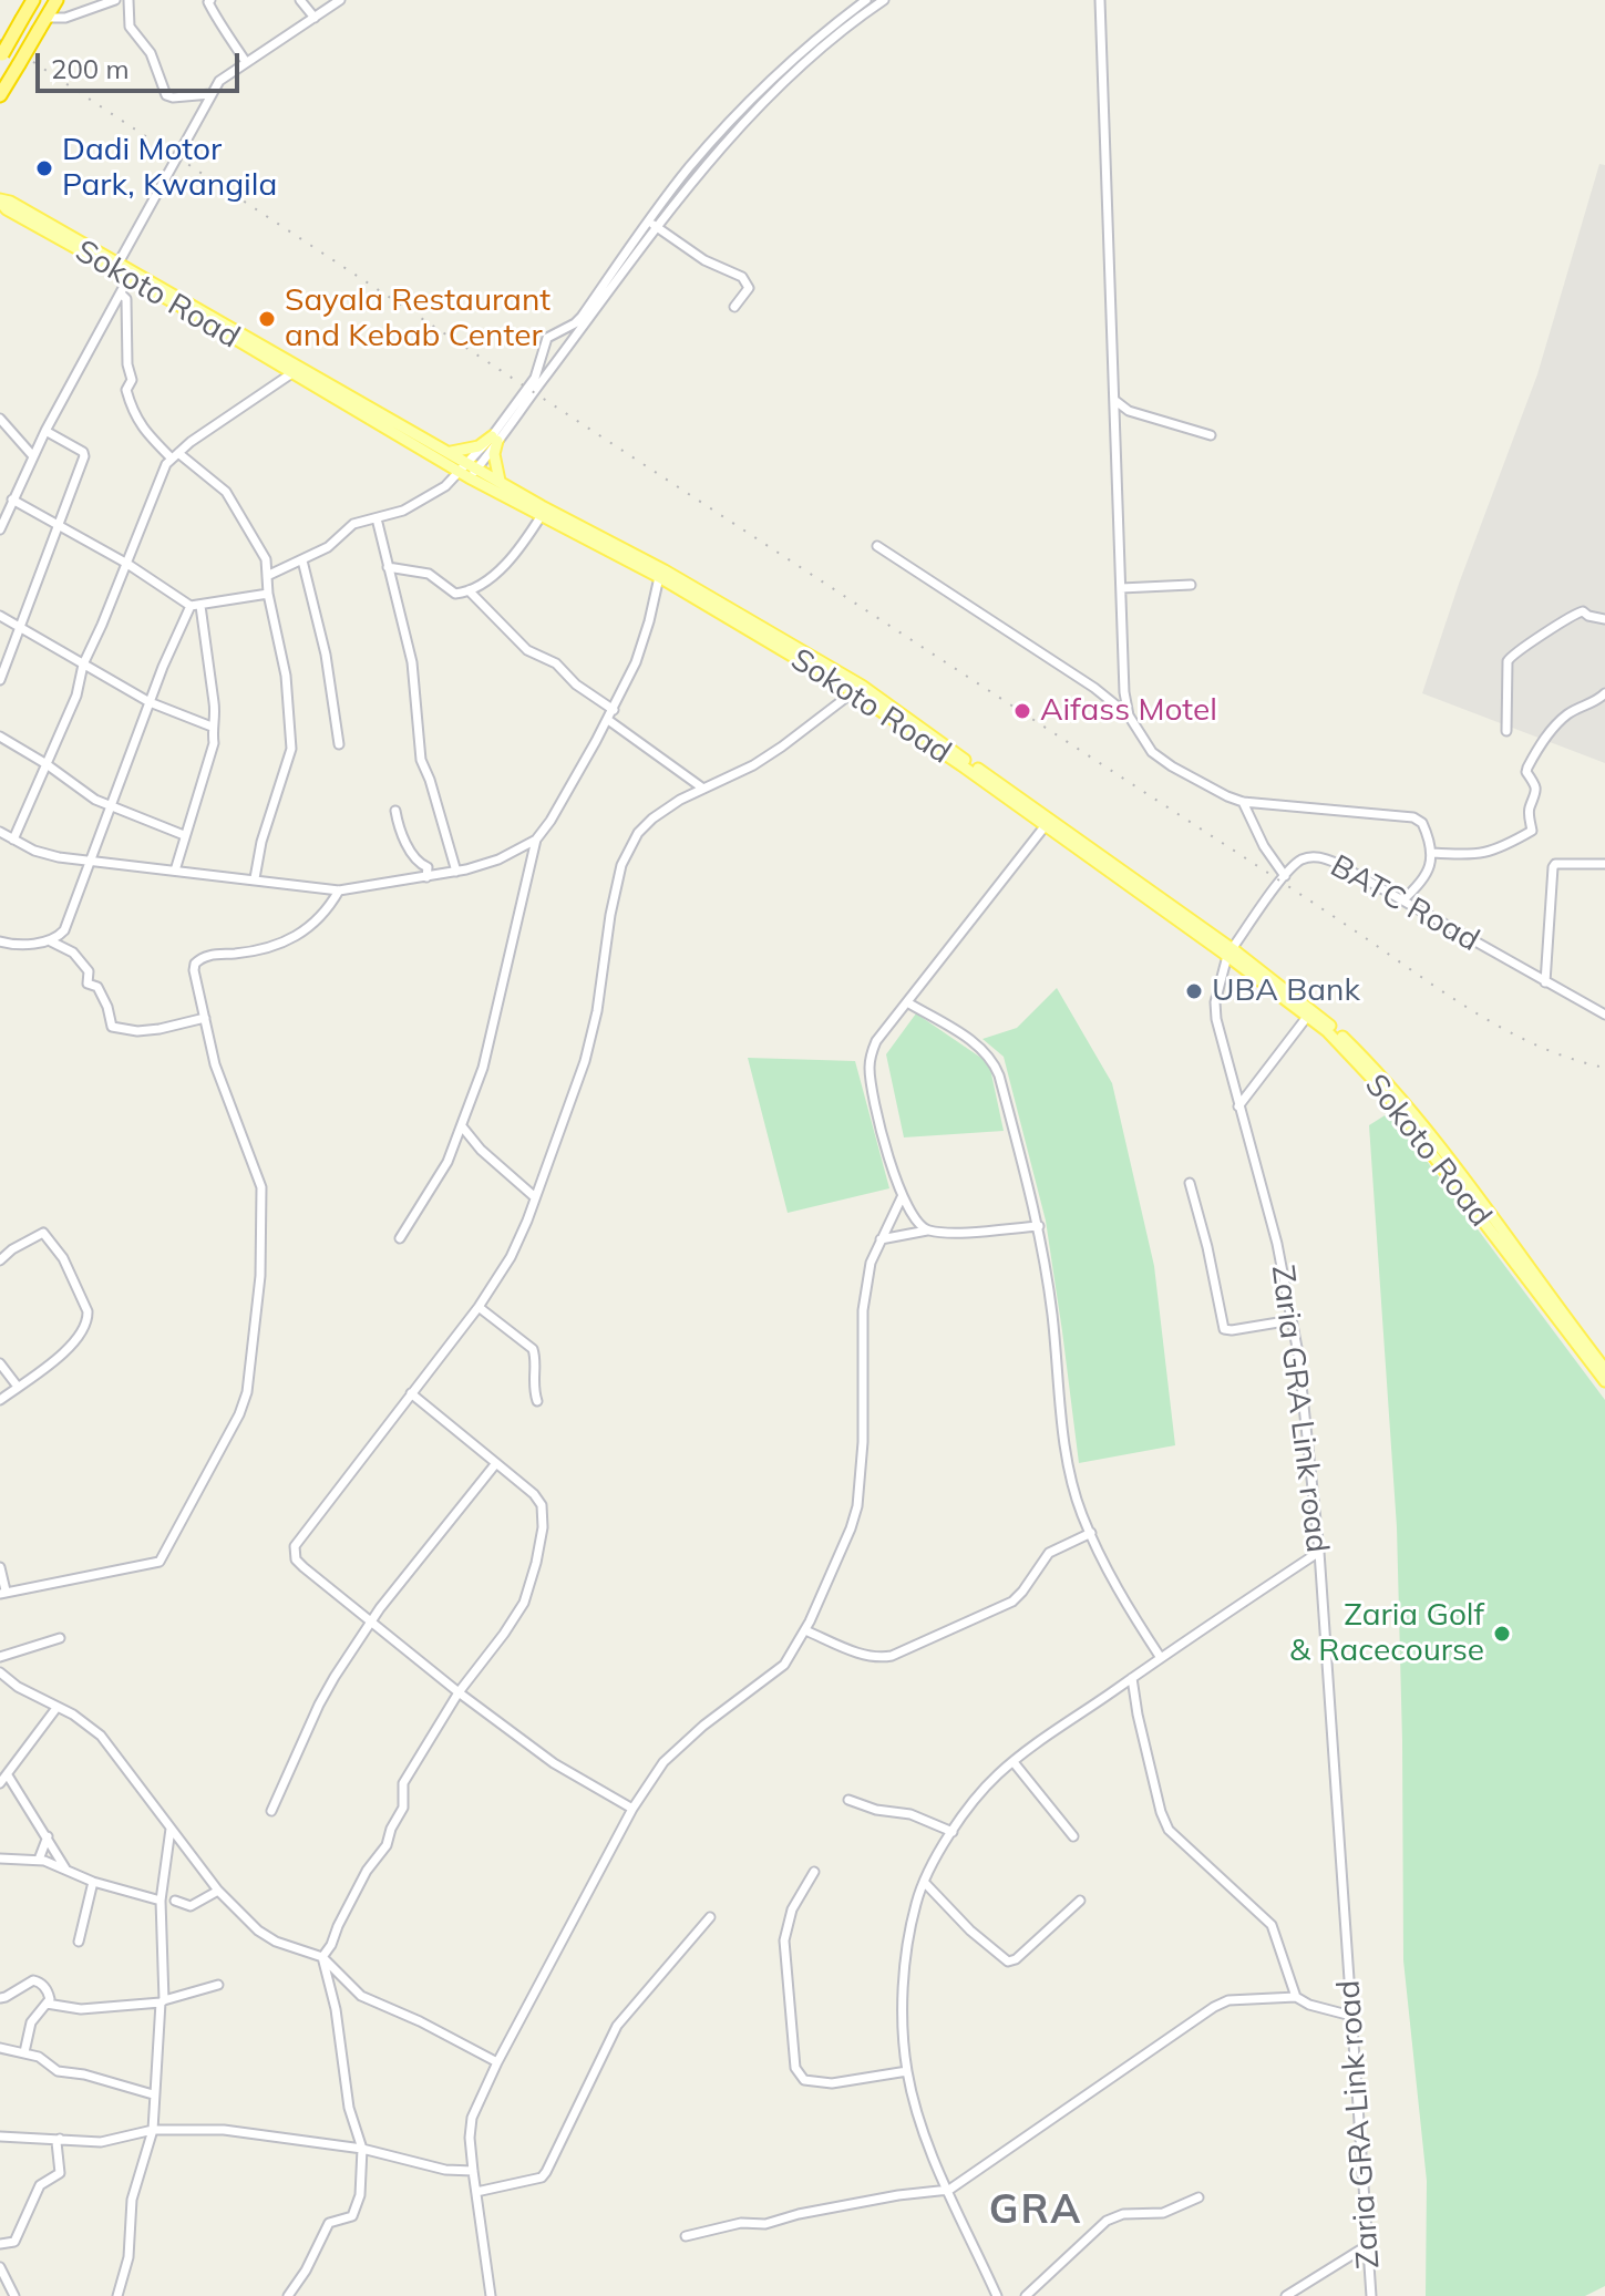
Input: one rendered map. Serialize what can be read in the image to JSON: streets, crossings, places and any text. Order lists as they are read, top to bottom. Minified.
{"streets":{"main road":["Sokoto Road"],"street":["BATC Road","Zaria GRA Link road"]},"crossings":[["Sokoto Road","BATC Road"],["Sokoto Road","Zaria GRA Link road"],["BATC Road","Zaria GRA Link road"]],"districts":["GRA"],"places":["Dadi Motor Park, Kwangila","Sayala Restaurant and Kebab Center","Aifass Motel","UBA Bank","Zaria Golf & Racecourse"],"scale_bar":"200 m"}
